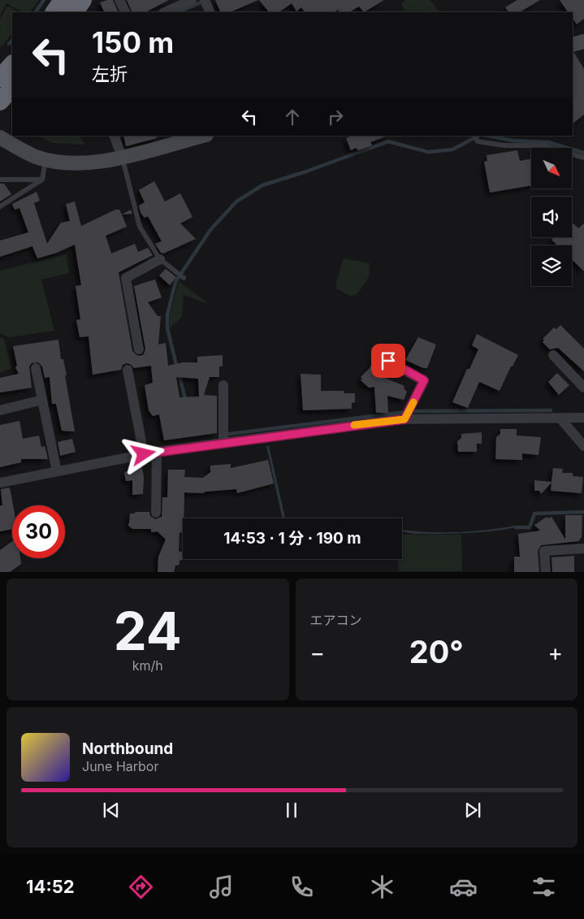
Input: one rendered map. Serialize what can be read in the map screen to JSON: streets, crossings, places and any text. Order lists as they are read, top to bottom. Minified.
{"north":"bottom right","page":{"turn":["150 m","左折"],"limit":"30","trip":"14:53 · 1 分 · 190 m","tile":[["24","km/h"],"エアコン"],"heat":["−","20°","+"],"song":["Northbound","June Harbor"],"tabs":"14:52"}}
